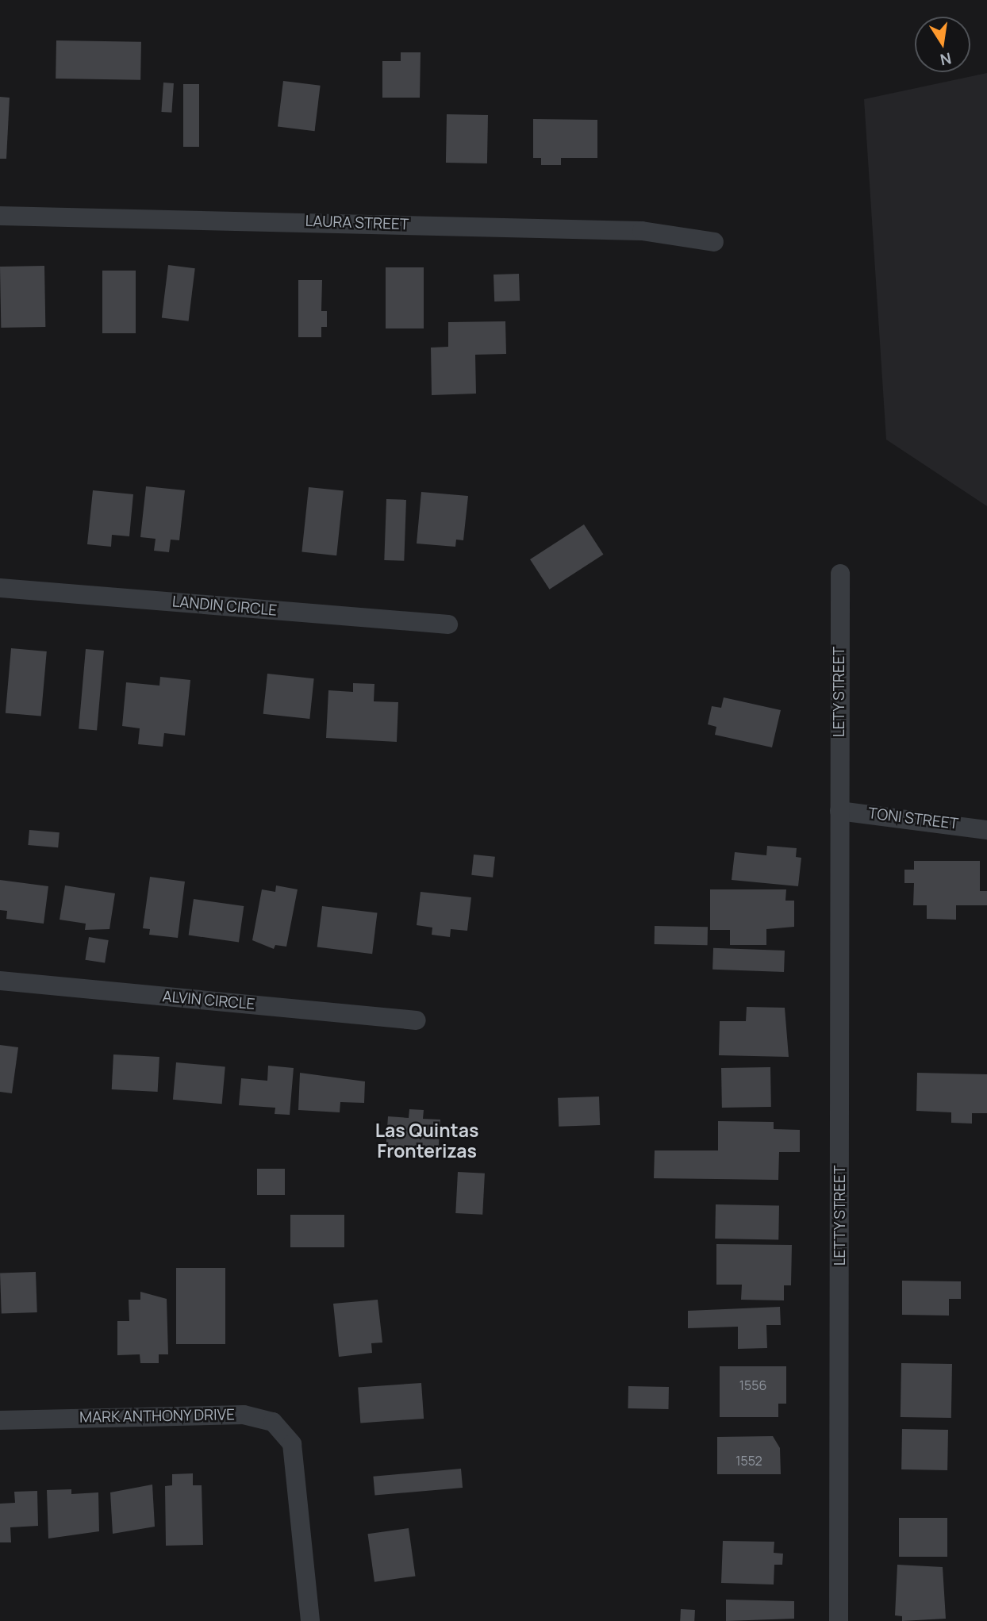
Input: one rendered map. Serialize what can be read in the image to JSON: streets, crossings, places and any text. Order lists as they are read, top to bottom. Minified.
{"streets":{"street":["LAURA STREET","LANDIN CIRCLE","LETY STREET","TONI STREET","ALVIN CIRCLE","LETTY STREET","MARK ANTHONY DRIVE"]},"crossings":[["LETY STREET","TONI STREET"],["LETY STREET","LETTY STREET"],["TONI STREET","LETTY STREET"]],"districts":["Las Quintas Fronterizas"],"house_numbers":["1556","1552"],"north":"bottom"}
